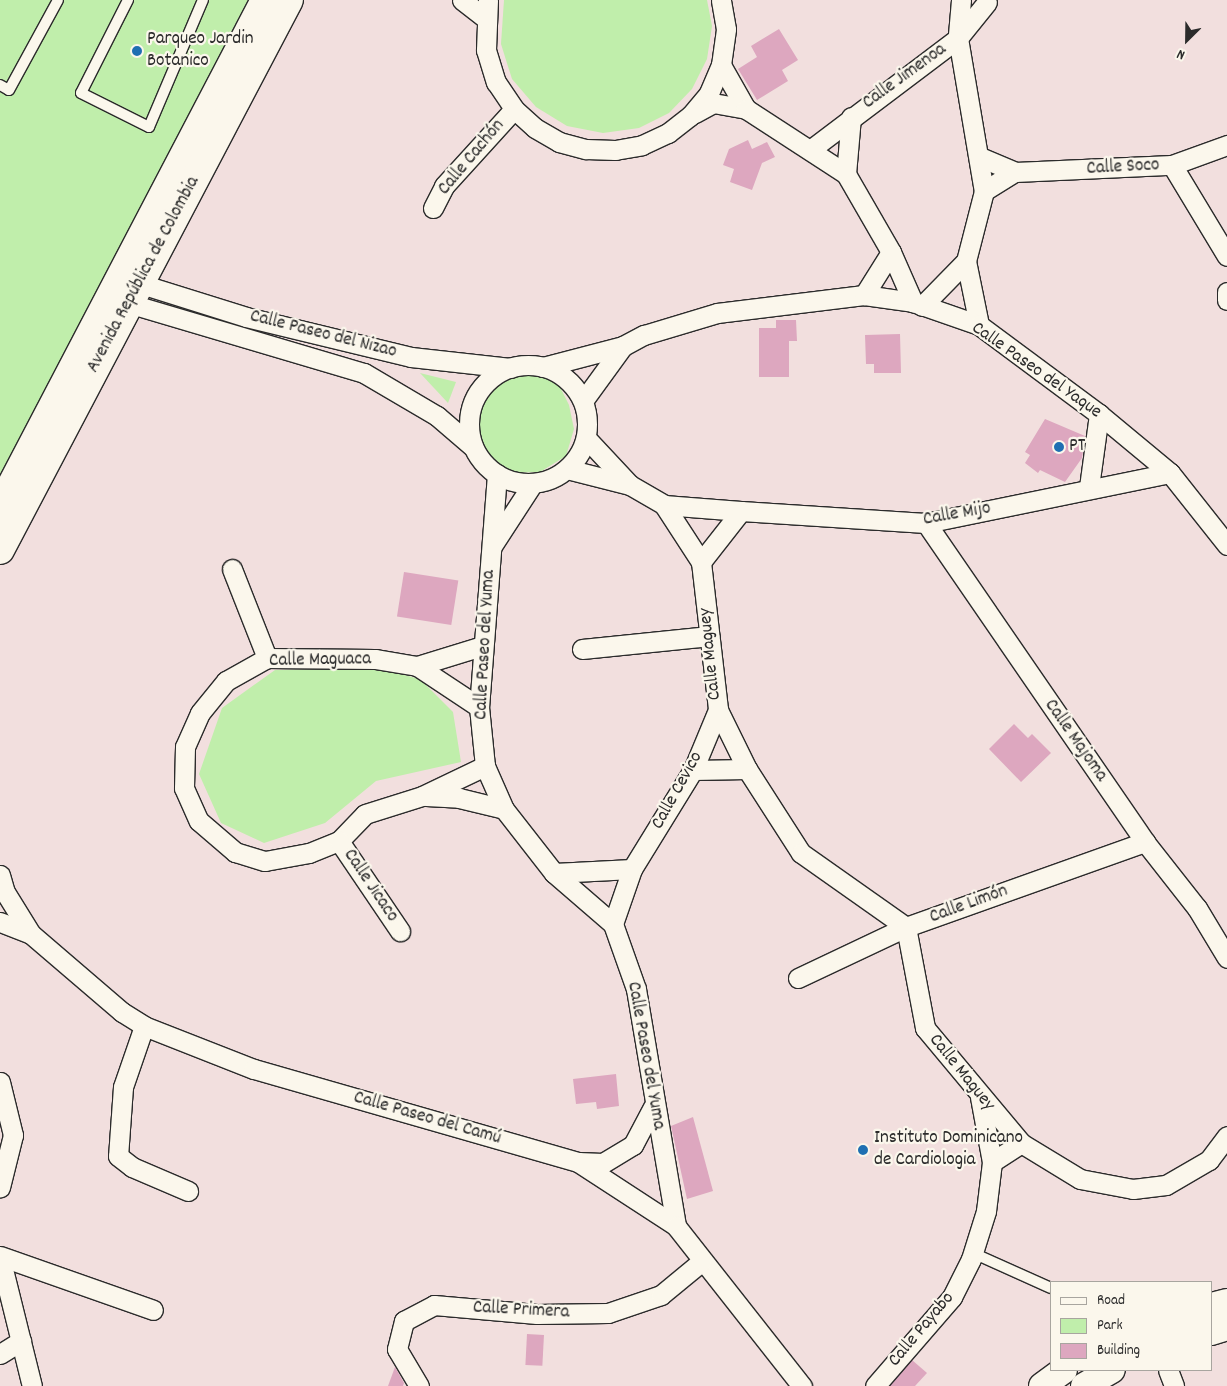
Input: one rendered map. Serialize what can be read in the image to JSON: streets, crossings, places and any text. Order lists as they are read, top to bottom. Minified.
{"streets":{"main road":["Avenida República de Colombia"],"street":["Calle Jimenoa","Calle Cachón","Calle Soco","Calle Paseo del Nizao","Calle Paseo del Yaque","Calle Mijo","Calle Paseo del Yuma","Calle Maguey","Calle Maguaca","Calle Majoma","Calle Cevico","Calle Jicaco","Calle Limón","Calle Paseo del Camú","Calle Primera","Calle Payabo"]},"crossings":[["Avenida República de Colombia","Calle Paseo del Nizao"],["Calle Paseo del Nizao","Calle Paseo del Yaque"],["Calle Paseo del Nizao","Calle Paseo del Yuma"],["Calle Paseo del Nizao","Calle Maguey"],["Calle Paseo del Yaque","Calle Mijo"],["Calle Paseo del Yaque","Calle Paseo del Yuma"],["Calle Paseo del Yaque","Calle Maguey"],["Calle Mijo","Calle Maguey"],["Calle Mijo","Calle Majoma"],["Calle Paseo del Yuma","Calle Maguey"],["Calle Paseo del Yuma","Calle Maguaca"],["Calle Paseo del Yuma","Calle Cevico"],["Calle Paseo del Yuma","Calle Paseo del Camú"],["Calle Maguey","Calle Cevico"],["Calle Maguey","Calle Limón"],["Calle Maguey","Calle Payabo"],["Calle Maguaca","Calle Jicaco"],["Calle Majoma","Calle Limón"],["Calle Paseo del Camú","Calle Primera"]],"places":["Parqueo Jardin Botanico","PT","Instituto Dominicano de Cardiologia"],"legend":["Road","Park","Building"],"north":"bottom left"}
